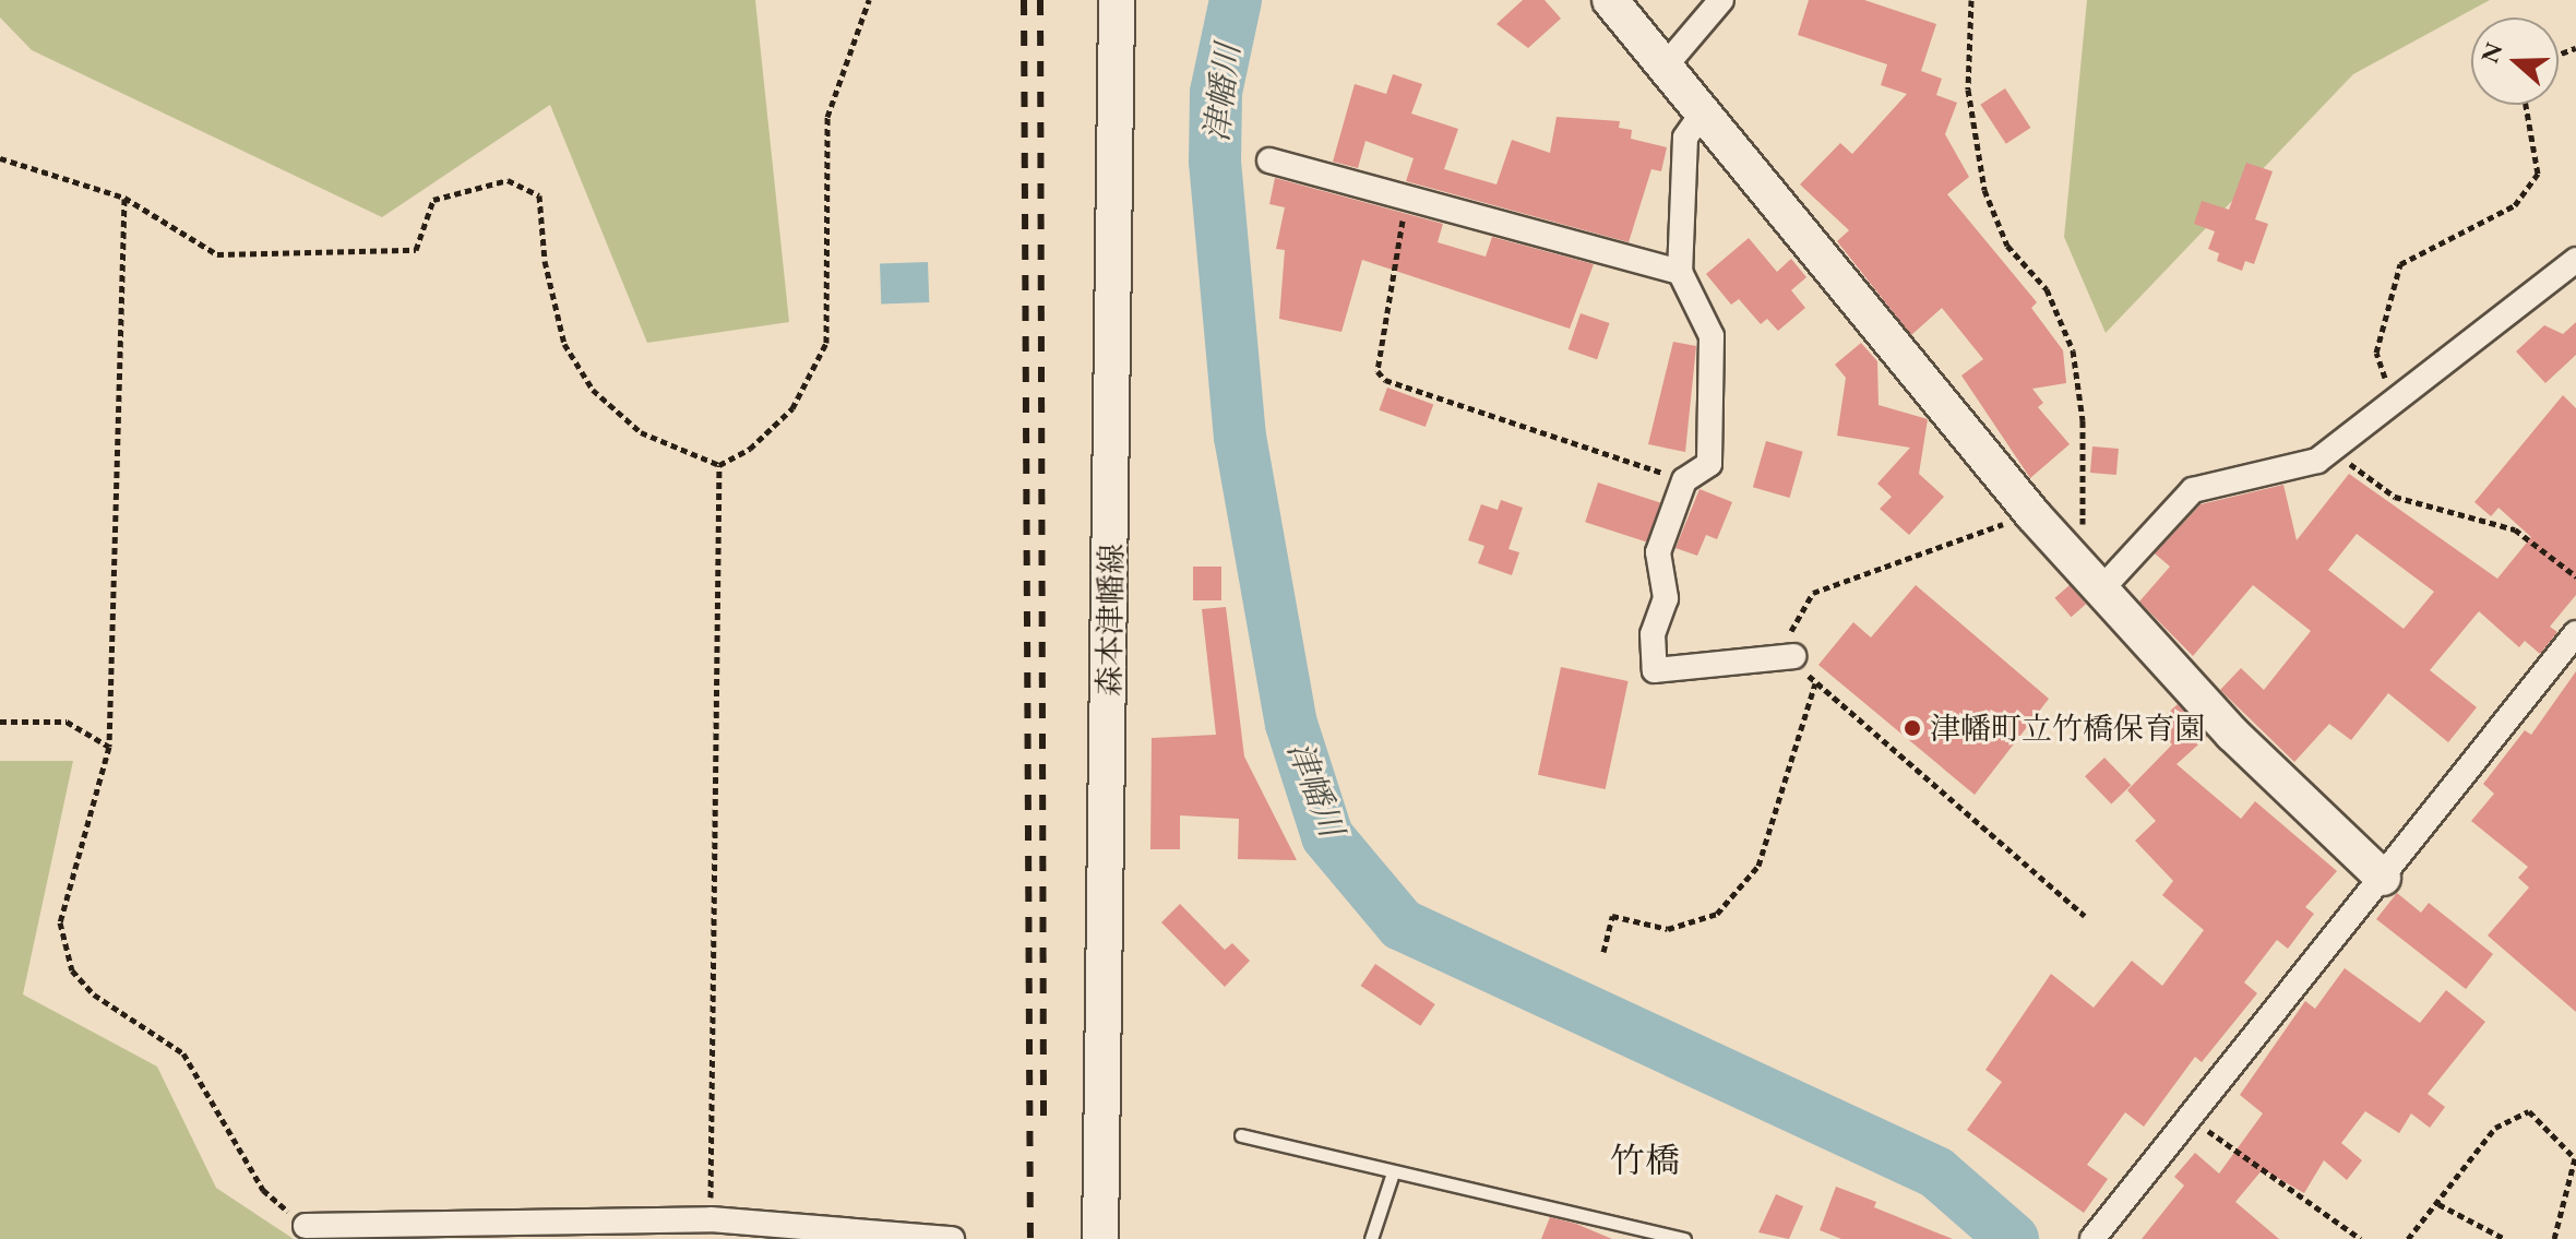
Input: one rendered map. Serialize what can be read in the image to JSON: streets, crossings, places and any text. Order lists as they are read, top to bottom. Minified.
{"streets":{"main road":["森本津幡線"]},"districts":["竹橋"],"water":["津幡川"],"places":["津幡町立竹橋保育園"],"north":"left"}
